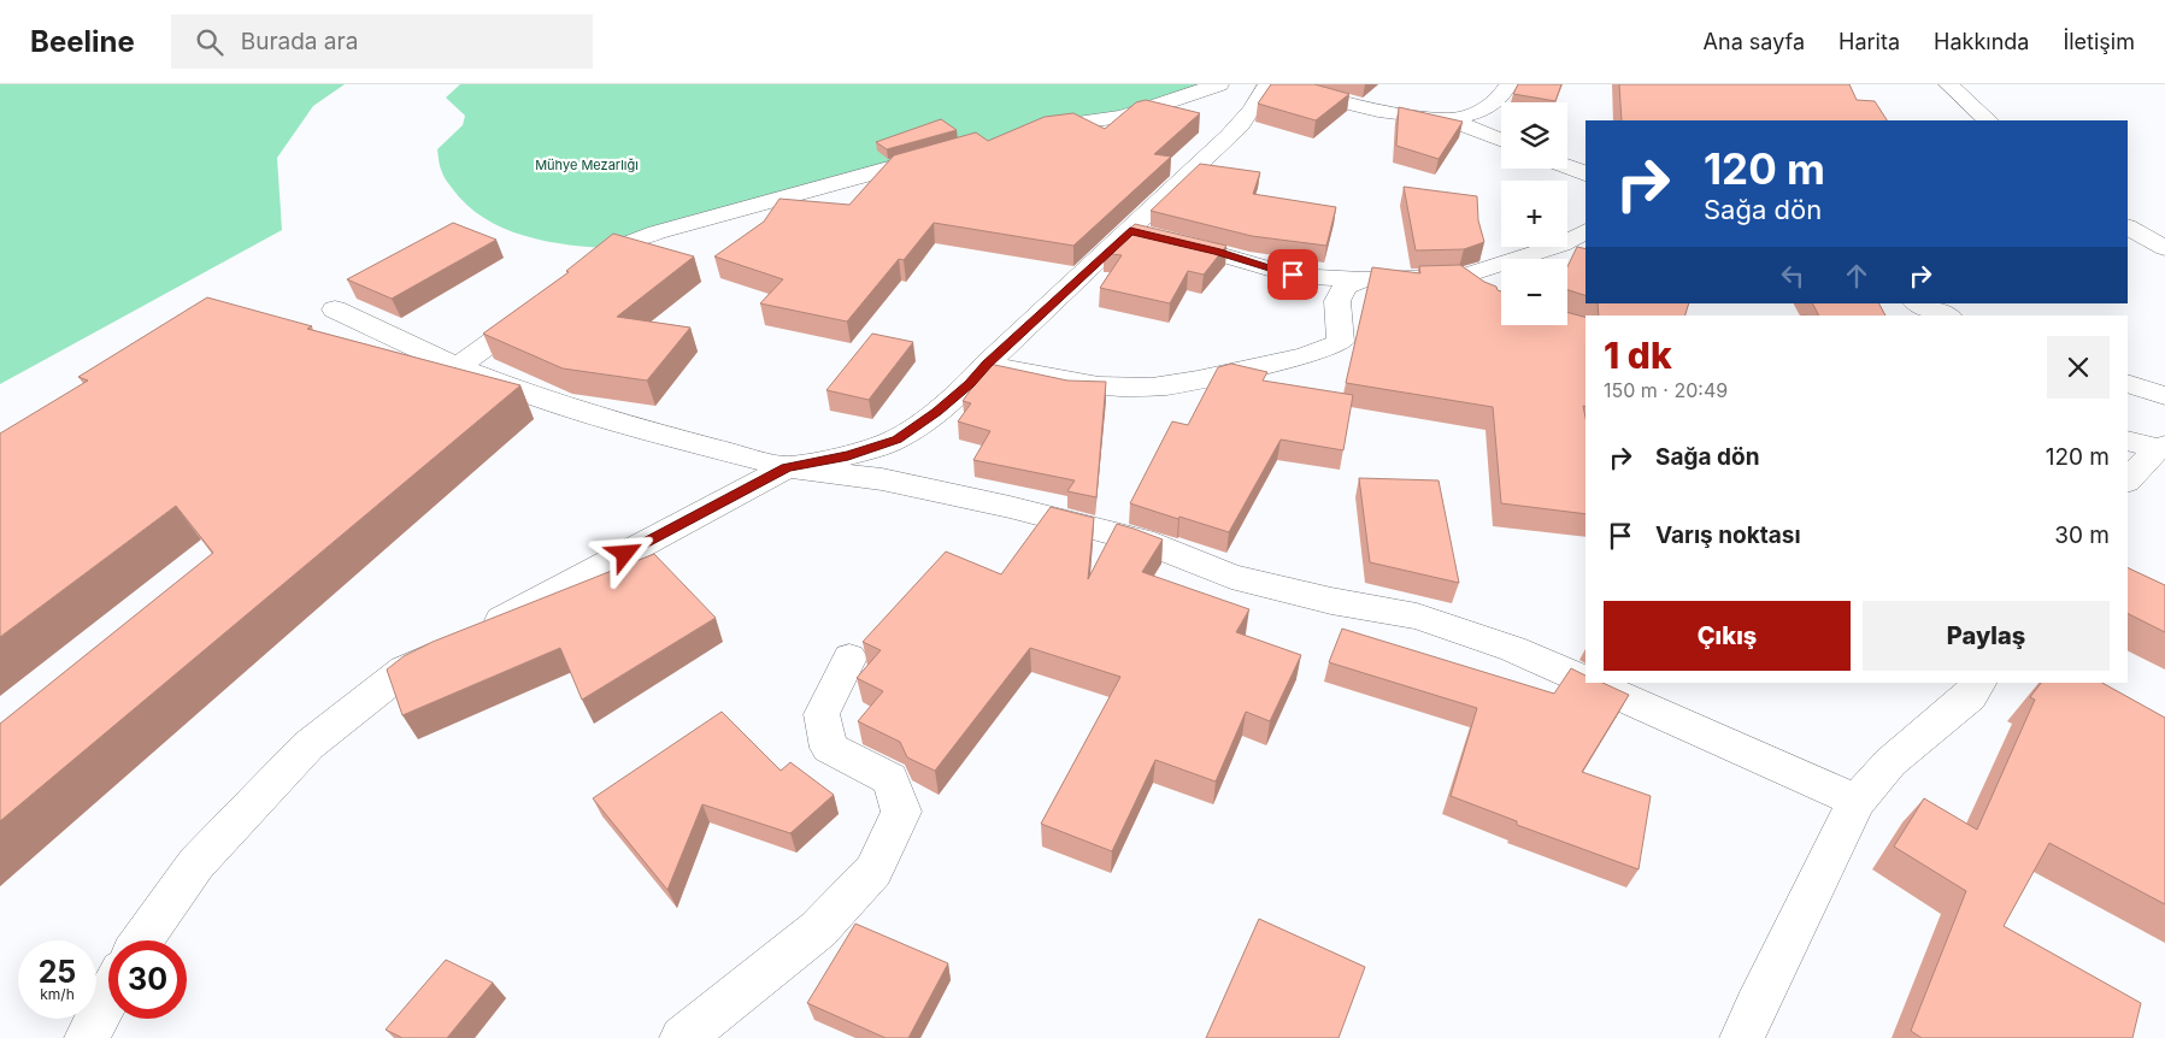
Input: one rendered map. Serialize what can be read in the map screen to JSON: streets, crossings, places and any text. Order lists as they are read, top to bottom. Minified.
{"parks":["Mühye Mezarlığı"],"page":{"header":"Beeline","search":"Burada ara","nav":["Ana sayfa","Harita","Hakkında","İletişim"],"map_buttons":["+","−"],"turn":["120 m","Sağa dön"],"heading":["1 dk","150 m · 20:49"],"list":[{"name":"Sağa dön","value":"120 m"},{"name":"Varış noktası","value":"30 m"}],"buttons":["Çıkış","Paylaş"],"speed":"25 km/h","limit":"30"}}
